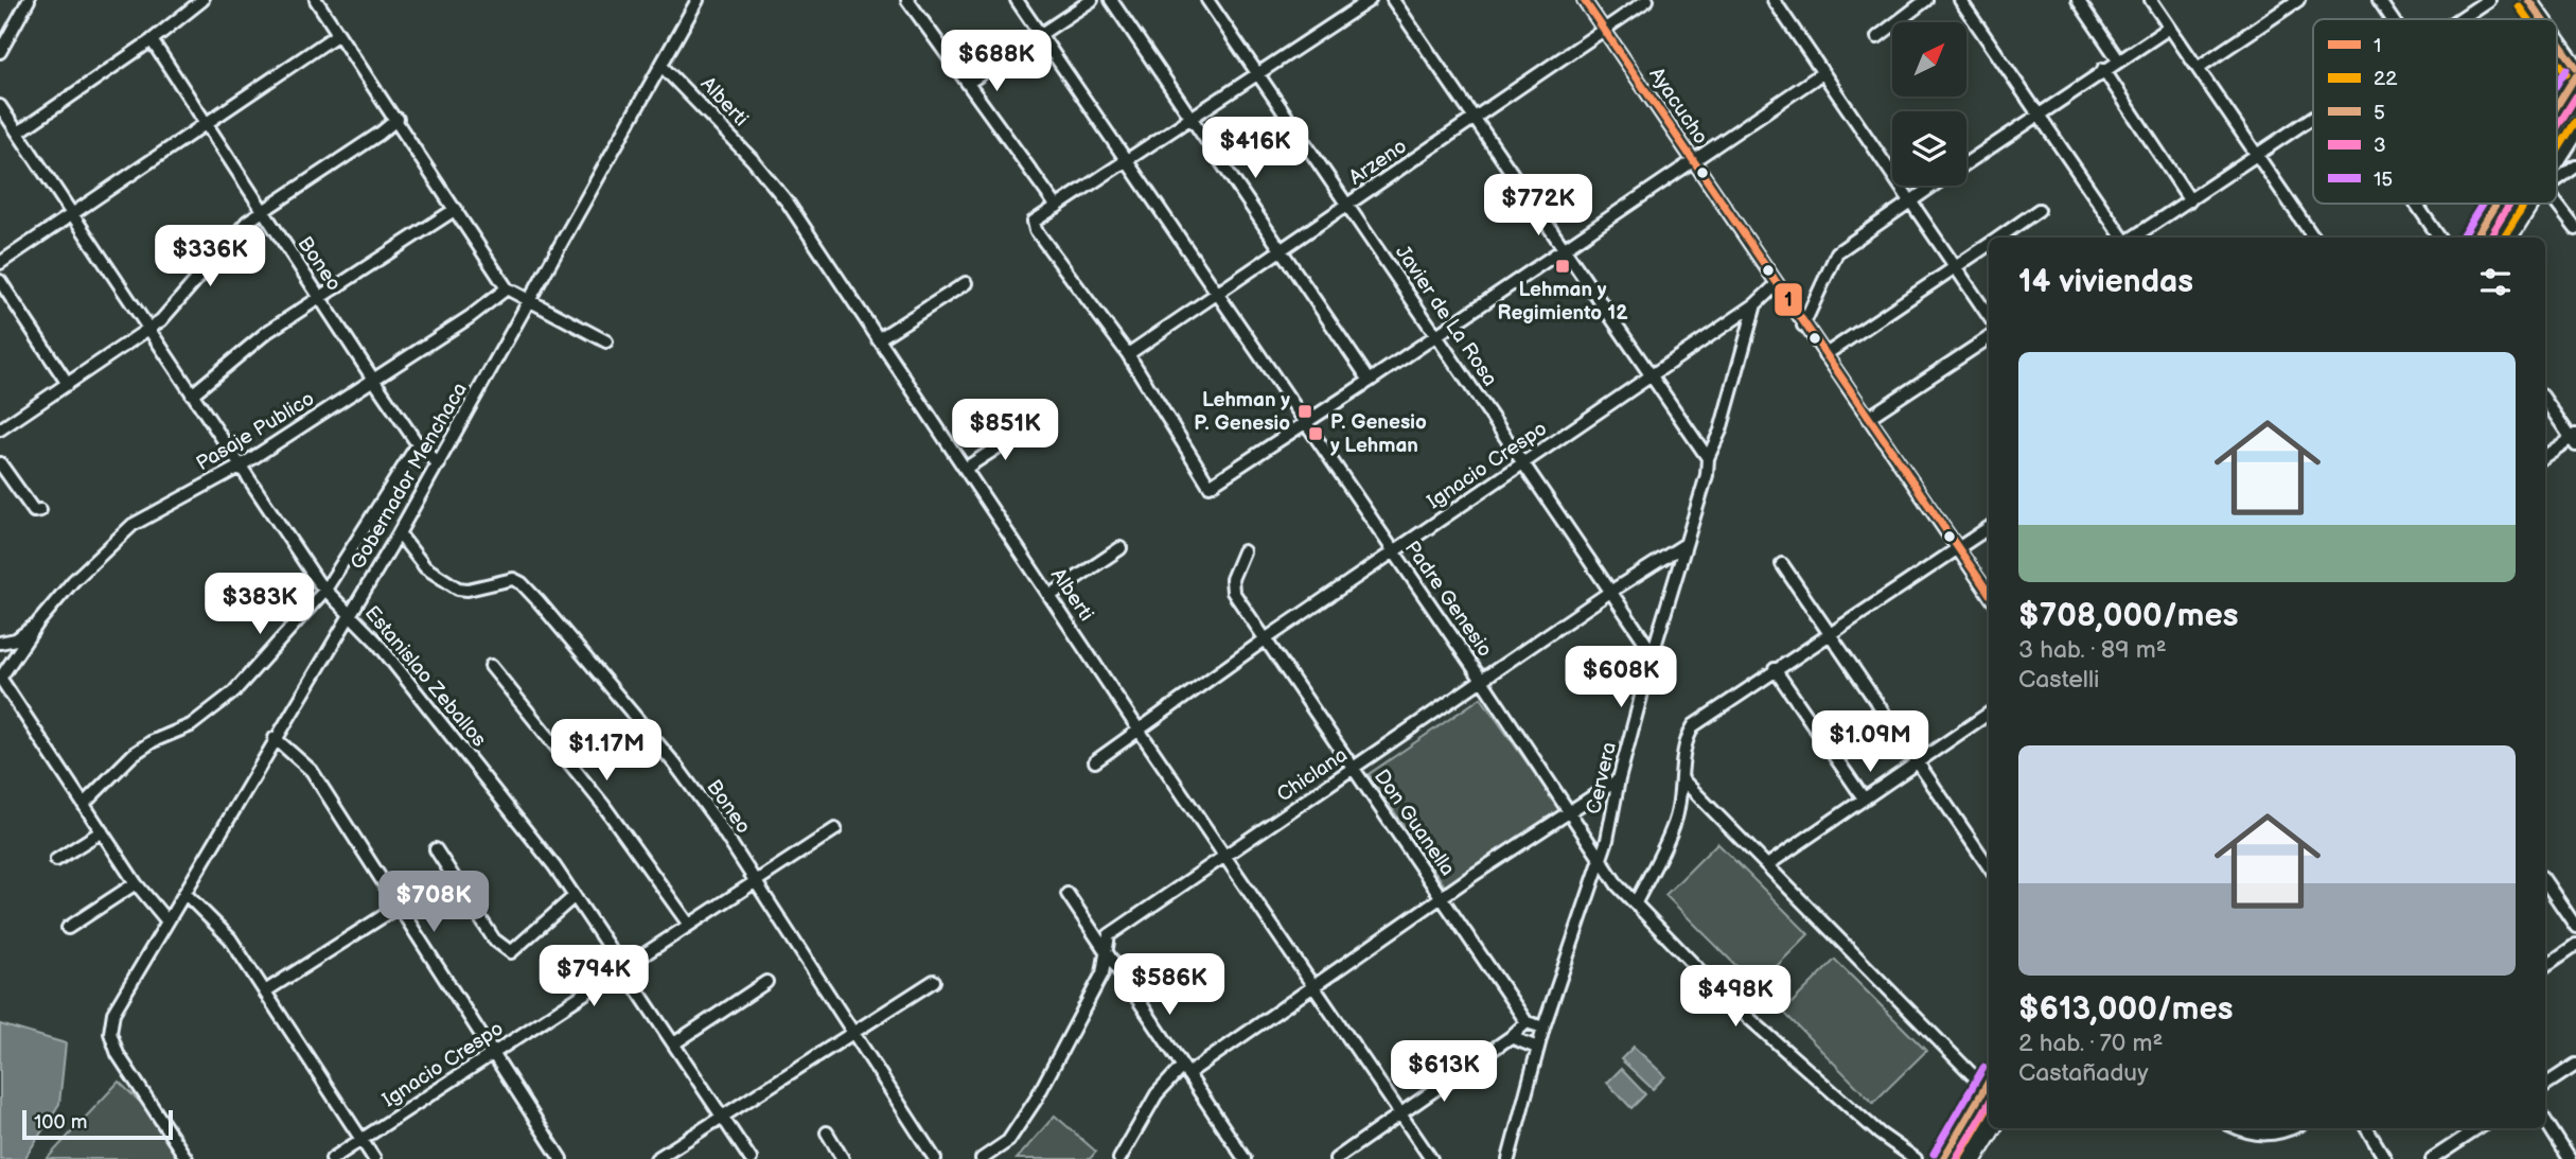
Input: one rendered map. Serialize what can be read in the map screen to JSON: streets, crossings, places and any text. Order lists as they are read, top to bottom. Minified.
{"streets":{"street":["Alberti","Ayacucho","Arzeno","Boneo","Javier de La Rosa","Pasaje Publico","Ignacio Crespo","Gobernador Menchaca","Padre Genesio","Estanislao Zeballos","Chiclana","Cervera","Don Guanella"]},"crossings":[["Alberti","Ignacio Crespo"],["Alberti","Gobernador Menchaca"],["Alberti","Chiclana"],["Ayacucho","Arzeno"],["Arzeno","Javier de La Rosa"],["Arzeno","Padre Genesio"],["Boneo","Pasaje Publico"],["Boneo","Ignacio Crespo"],["Boneo","Gobernador Menchaca"],["Javier de La Rosa","Ignacio Crespo"],["Javier de La Rosa","Chiclana"],["Javier de La Rosa","Cervera"],["Pasaje Publico","Estanislao Zeballos"],["Ignacio Crespo","Padre Genesio"],["Ignacio Crespo","Estanislao Zeballos"],["Ignacio Crespo","Cervera"],["Ignacio Crespo","Don Guanella"],["Gobernador Menchaca","Estanislao Zeballos"],["Padre Genesio","Chiclana"],["Padre Genesio","Cervera"],["Chiclana","Cervera"],["Chiclana","Don Guanella"]],"places":{"transit":["Lehman y Regimiento 12","Lehman y P. Genesio","P. Genesio y Lehman"]},"lines":["transit line 1","transit line 5","transit line 22","transit line 15","transit line 3"],"legend":["1","22","5","3","15"],"scale_bar":"100 m","north":"top right","page":{"price":["$688K","$416K","$772K","$336K","$851K","$383K","$608K","$1.09M","$1.17M","$708K","$794K","$586K","$498K","$613K"],"heading":"14 viviendas","list":[{"name":"$708,000/mes","note":"3 hab. · 89 m² · Castelli"},{"name":"$613,000/mes","note":"2 hab. · 70 m² · Castañaduy"}],"scale":"100 m"}}
